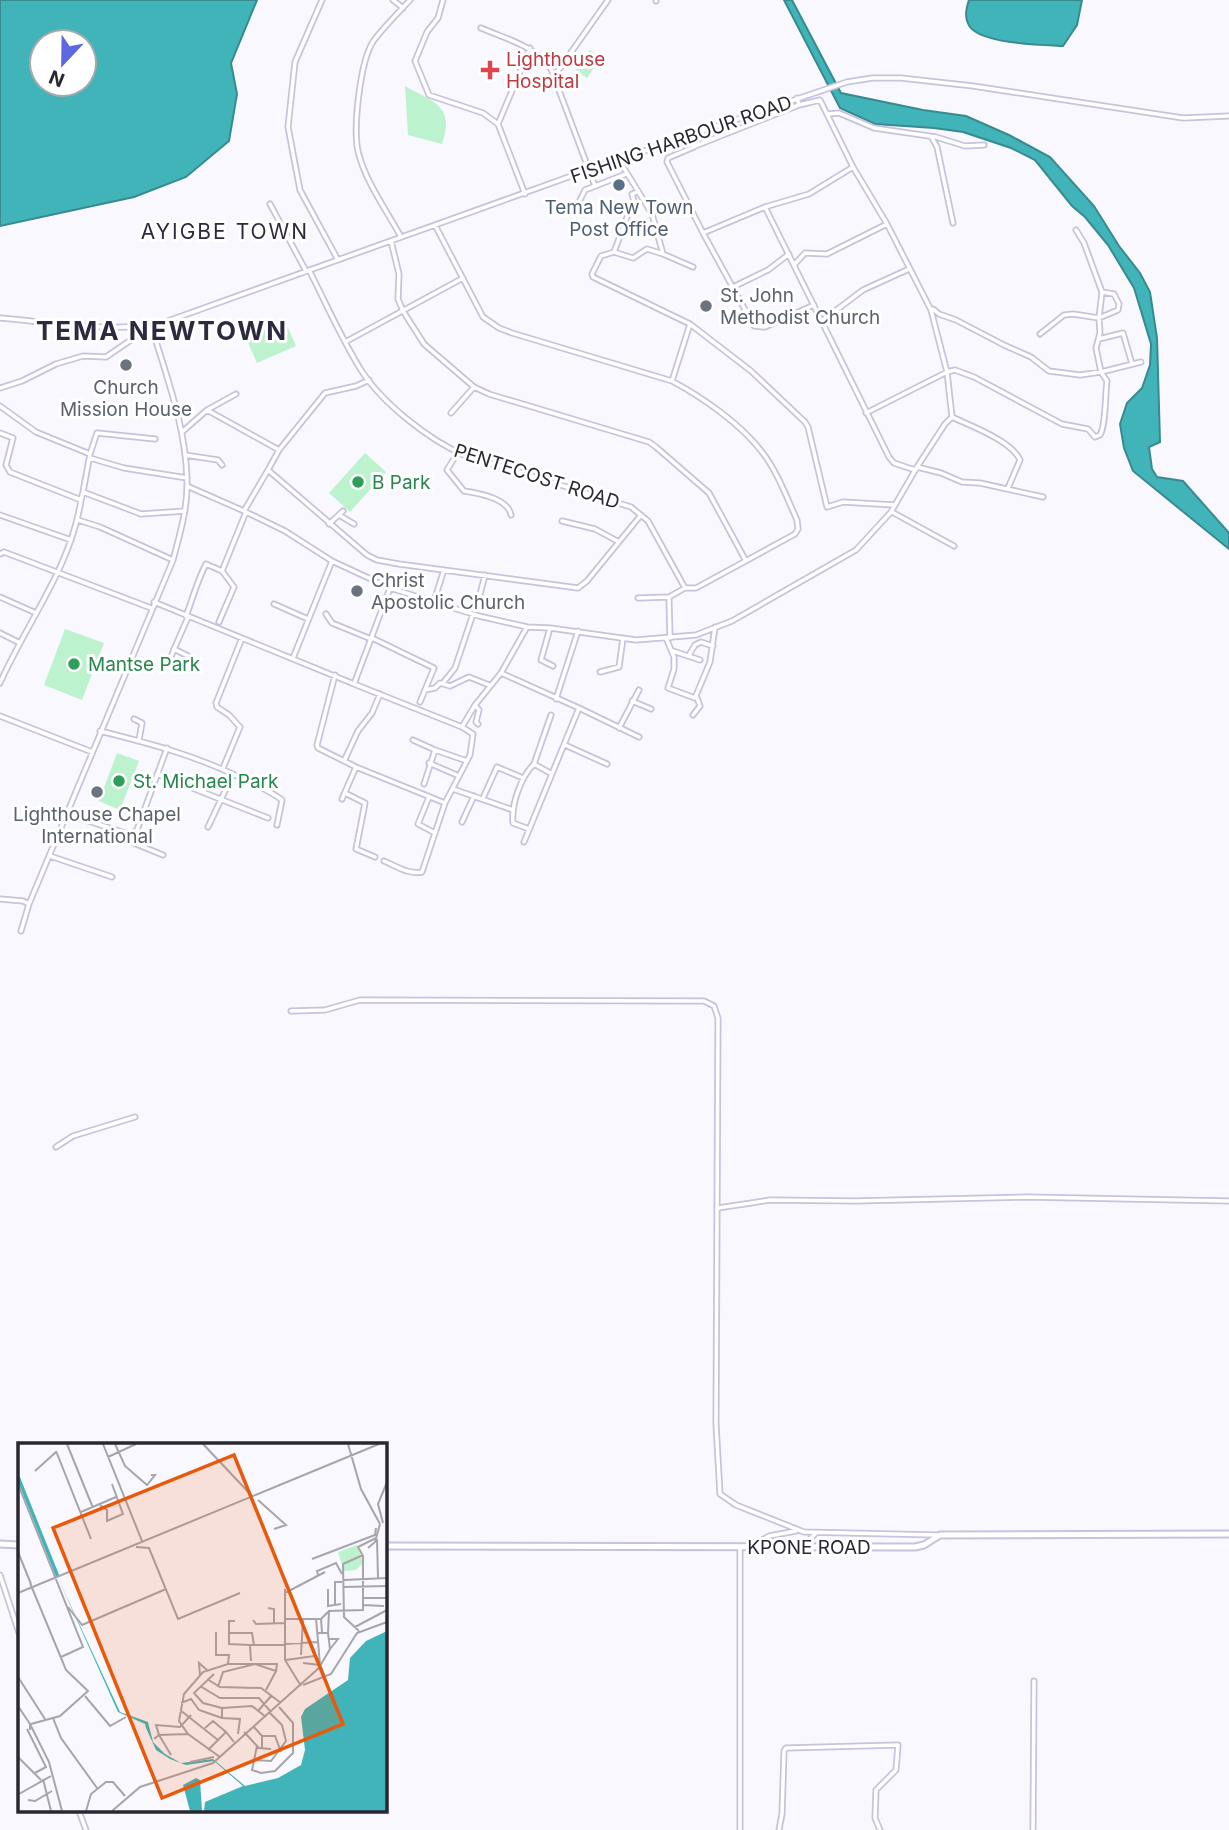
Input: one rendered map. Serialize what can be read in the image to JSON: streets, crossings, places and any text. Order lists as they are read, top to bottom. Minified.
{"streets":{"main road":["KPONE ROAD"],"street":["FISHING HARBOUR ROAD","PENTECOST ROAD"]},"crossings":[["FISHING HARBOUR ROAD","PENTECOST ROAD"]],"districts":["AYIGBE TOWN","TEMA NEWTOWN"],"places":{"health":["Lighthouse Hospital"],"other":["Tema New Town Post Office","St. John Methodist Church","Church Mission House","B Park","Christ Apostolic Church","Mantse Park","St. Michael Park","Lighthouse Chapel International"]},"north":"bottom"}
